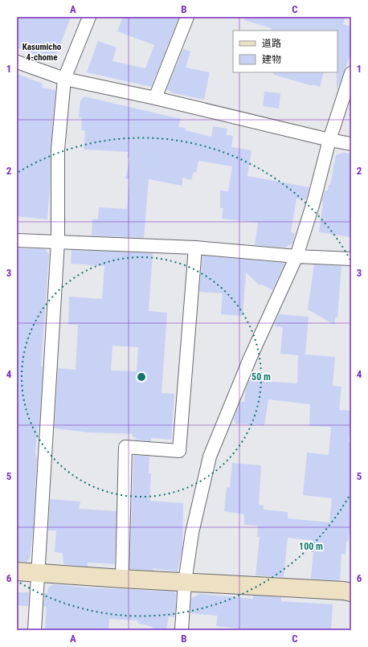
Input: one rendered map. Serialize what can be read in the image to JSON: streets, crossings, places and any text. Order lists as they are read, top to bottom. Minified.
{"districts":["Kasumicho 4-chome"],"legend":["道路","建物"],"grid":{"columns":["A","B","C"],"rows":["1","2","3","4","5","6"]},"rings":["50 m","100 m"]}
